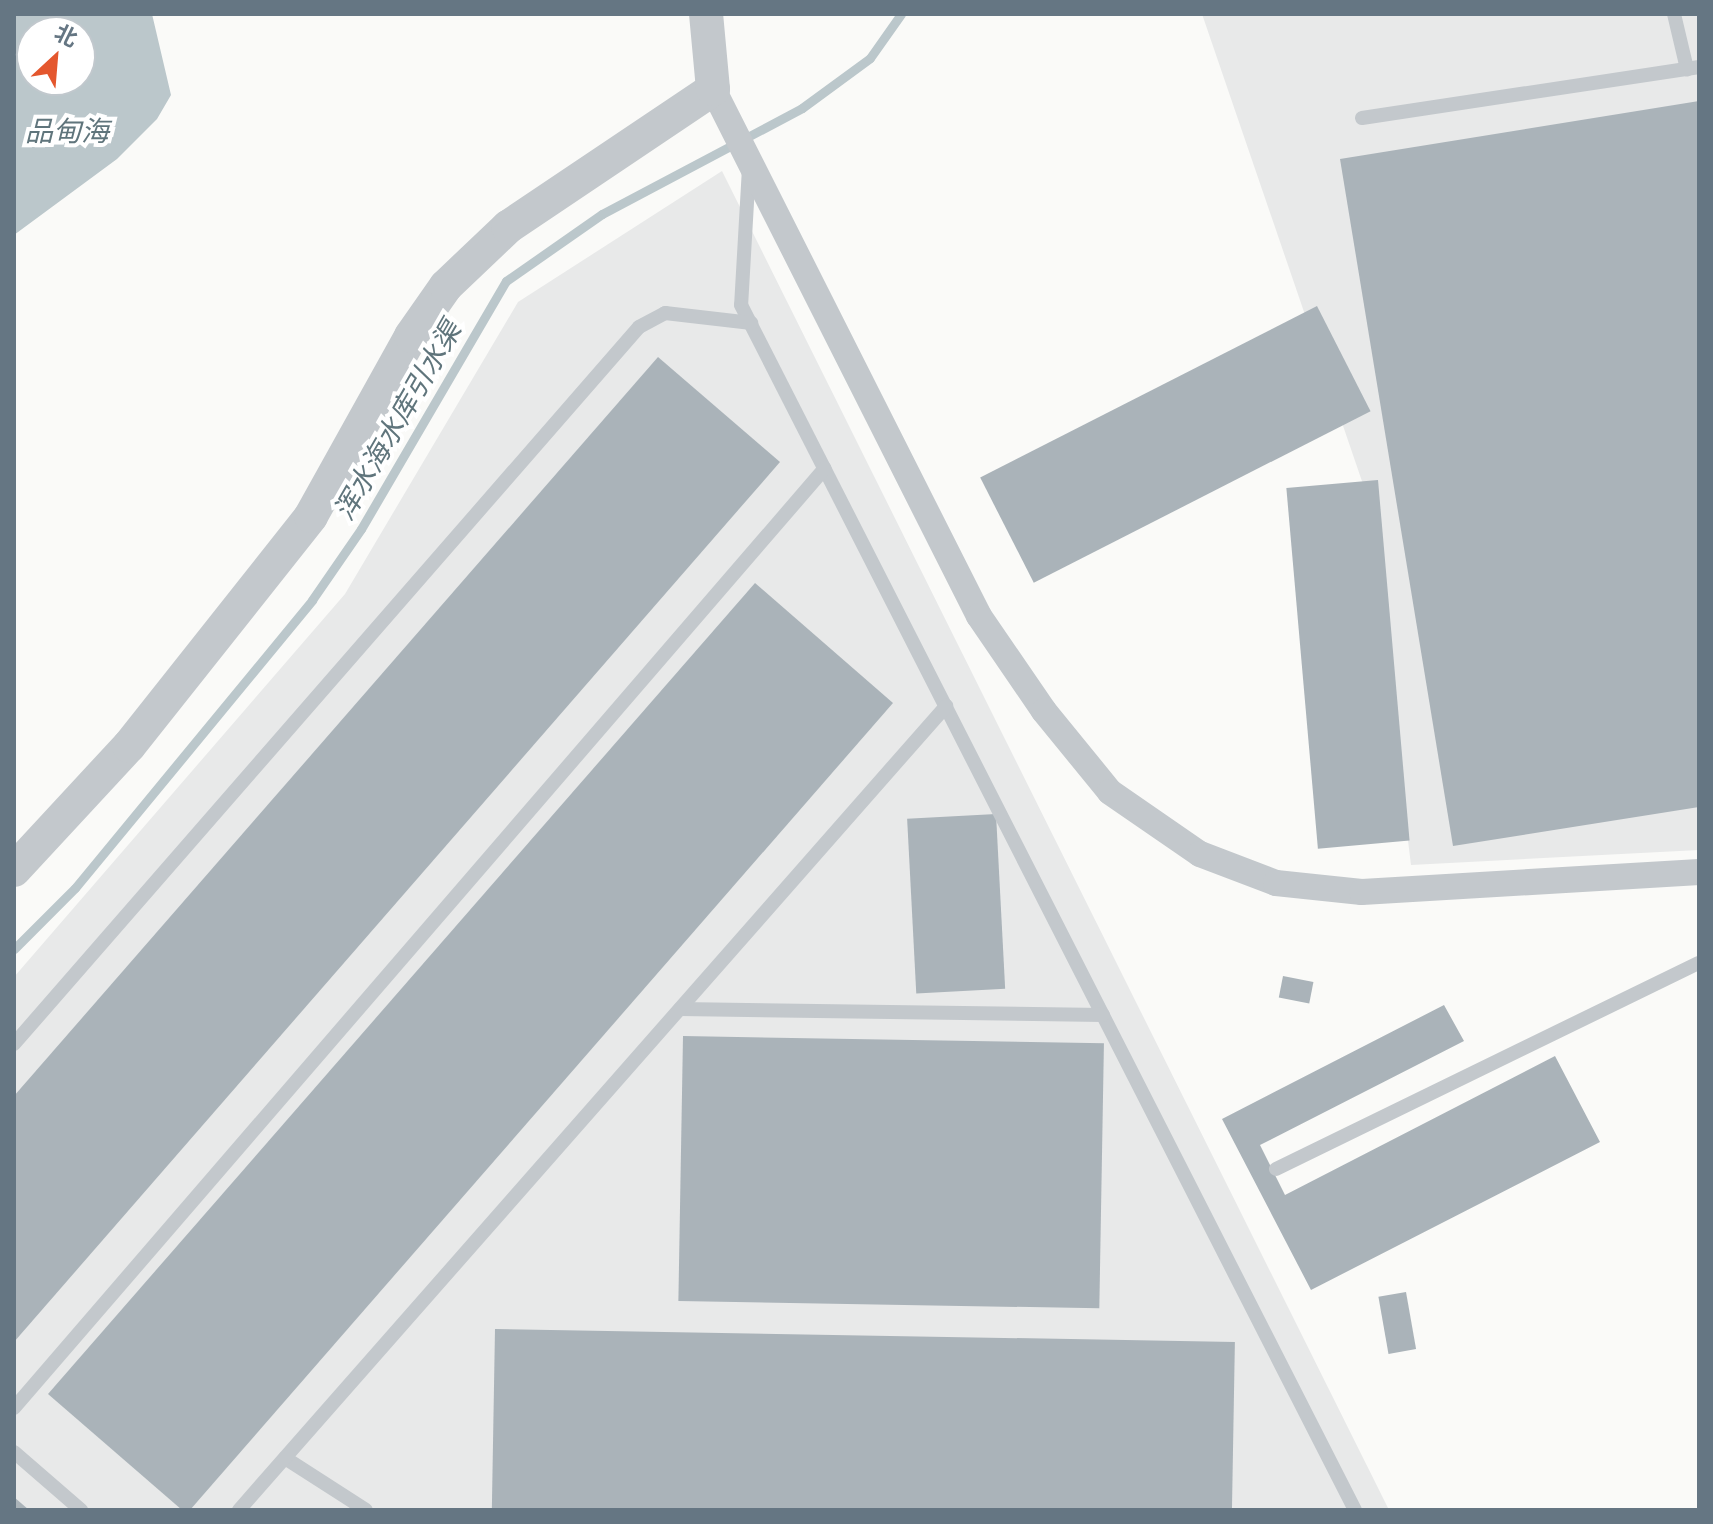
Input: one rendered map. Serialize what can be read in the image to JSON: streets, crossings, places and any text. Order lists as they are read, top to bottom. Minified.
{"water":["品甸海","浑水海水库引水渠"],"north":"top right"}
